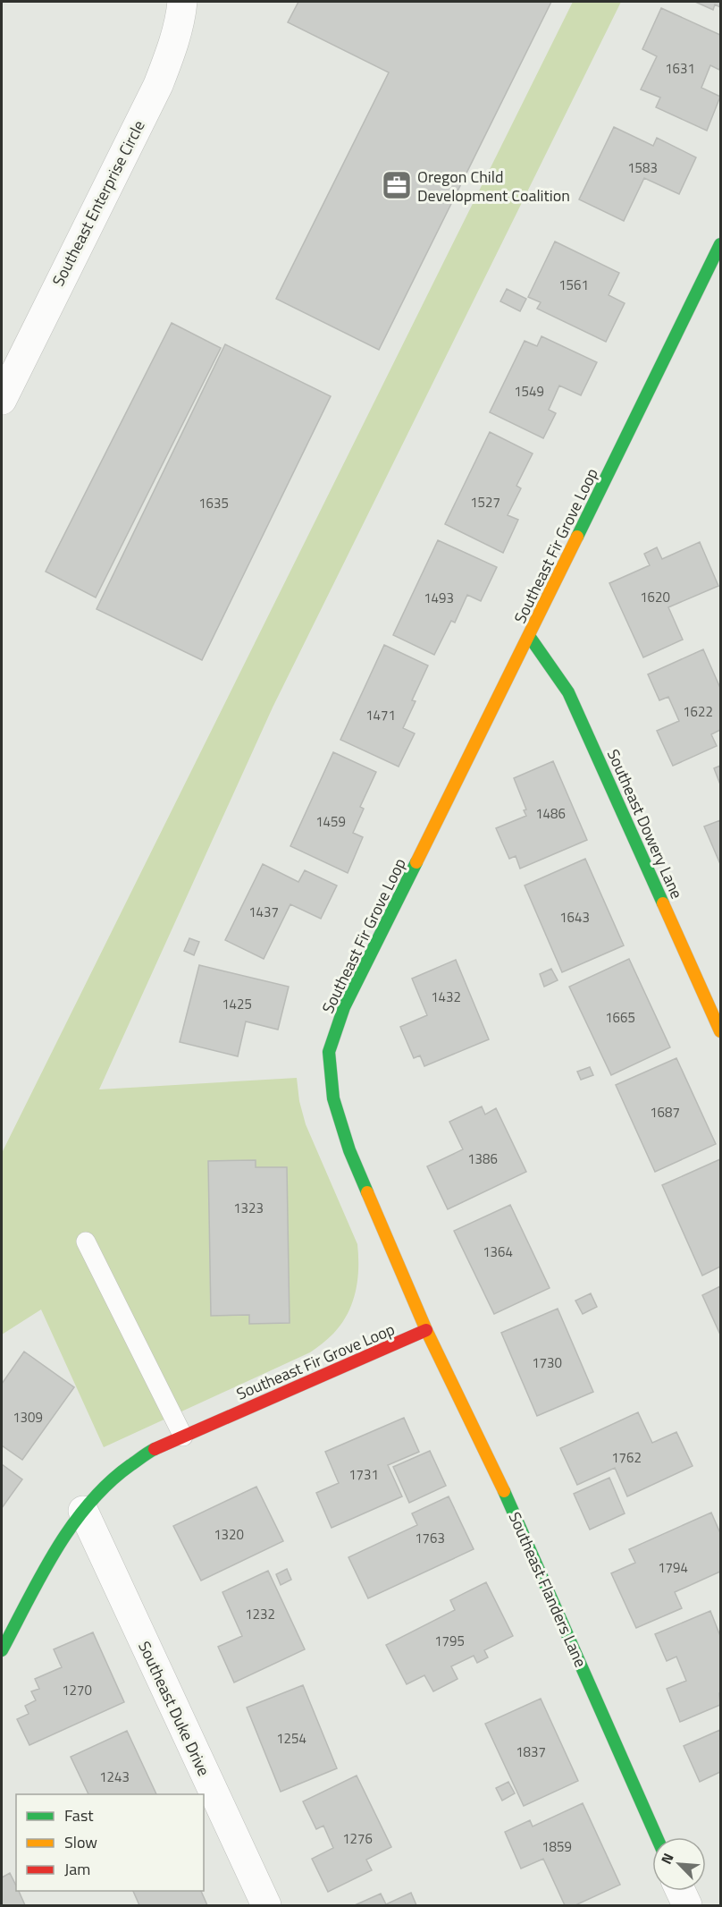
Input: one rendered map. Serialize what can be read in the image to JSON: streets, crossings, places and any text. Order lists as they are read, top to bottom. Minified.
{"streets":{"street":["Southeast Enterprise Circle","Southeast Fir Grove Loop","Southeast Dowery Lane","Southeast Flanders Lane","Southeast Duke Drive"]},"crossings":[["Southeast Fir Grove Loop","Southeast Dowery Lane"],["Southeast Fir Grove Loop","Southeast Flanders Lane"],["Southeast Fir Grove Loop","Southeast Duke Drive"]],"places":{"office":["Oregon Child Development Coalition"]},"house_numbers":["1631","1583","1561","1549","1527","1635","1620","1493","1622","1471","1486","1459","1437","1643","1432","1425","1665","1687","1386","1323","1364","1730","1309","1762","1731","1320","1763","1794","1232","1795","1270","1254","1837","1243","1276","1859"],"legend":["Fast","Slow","Jam"],"north":"top left"}
